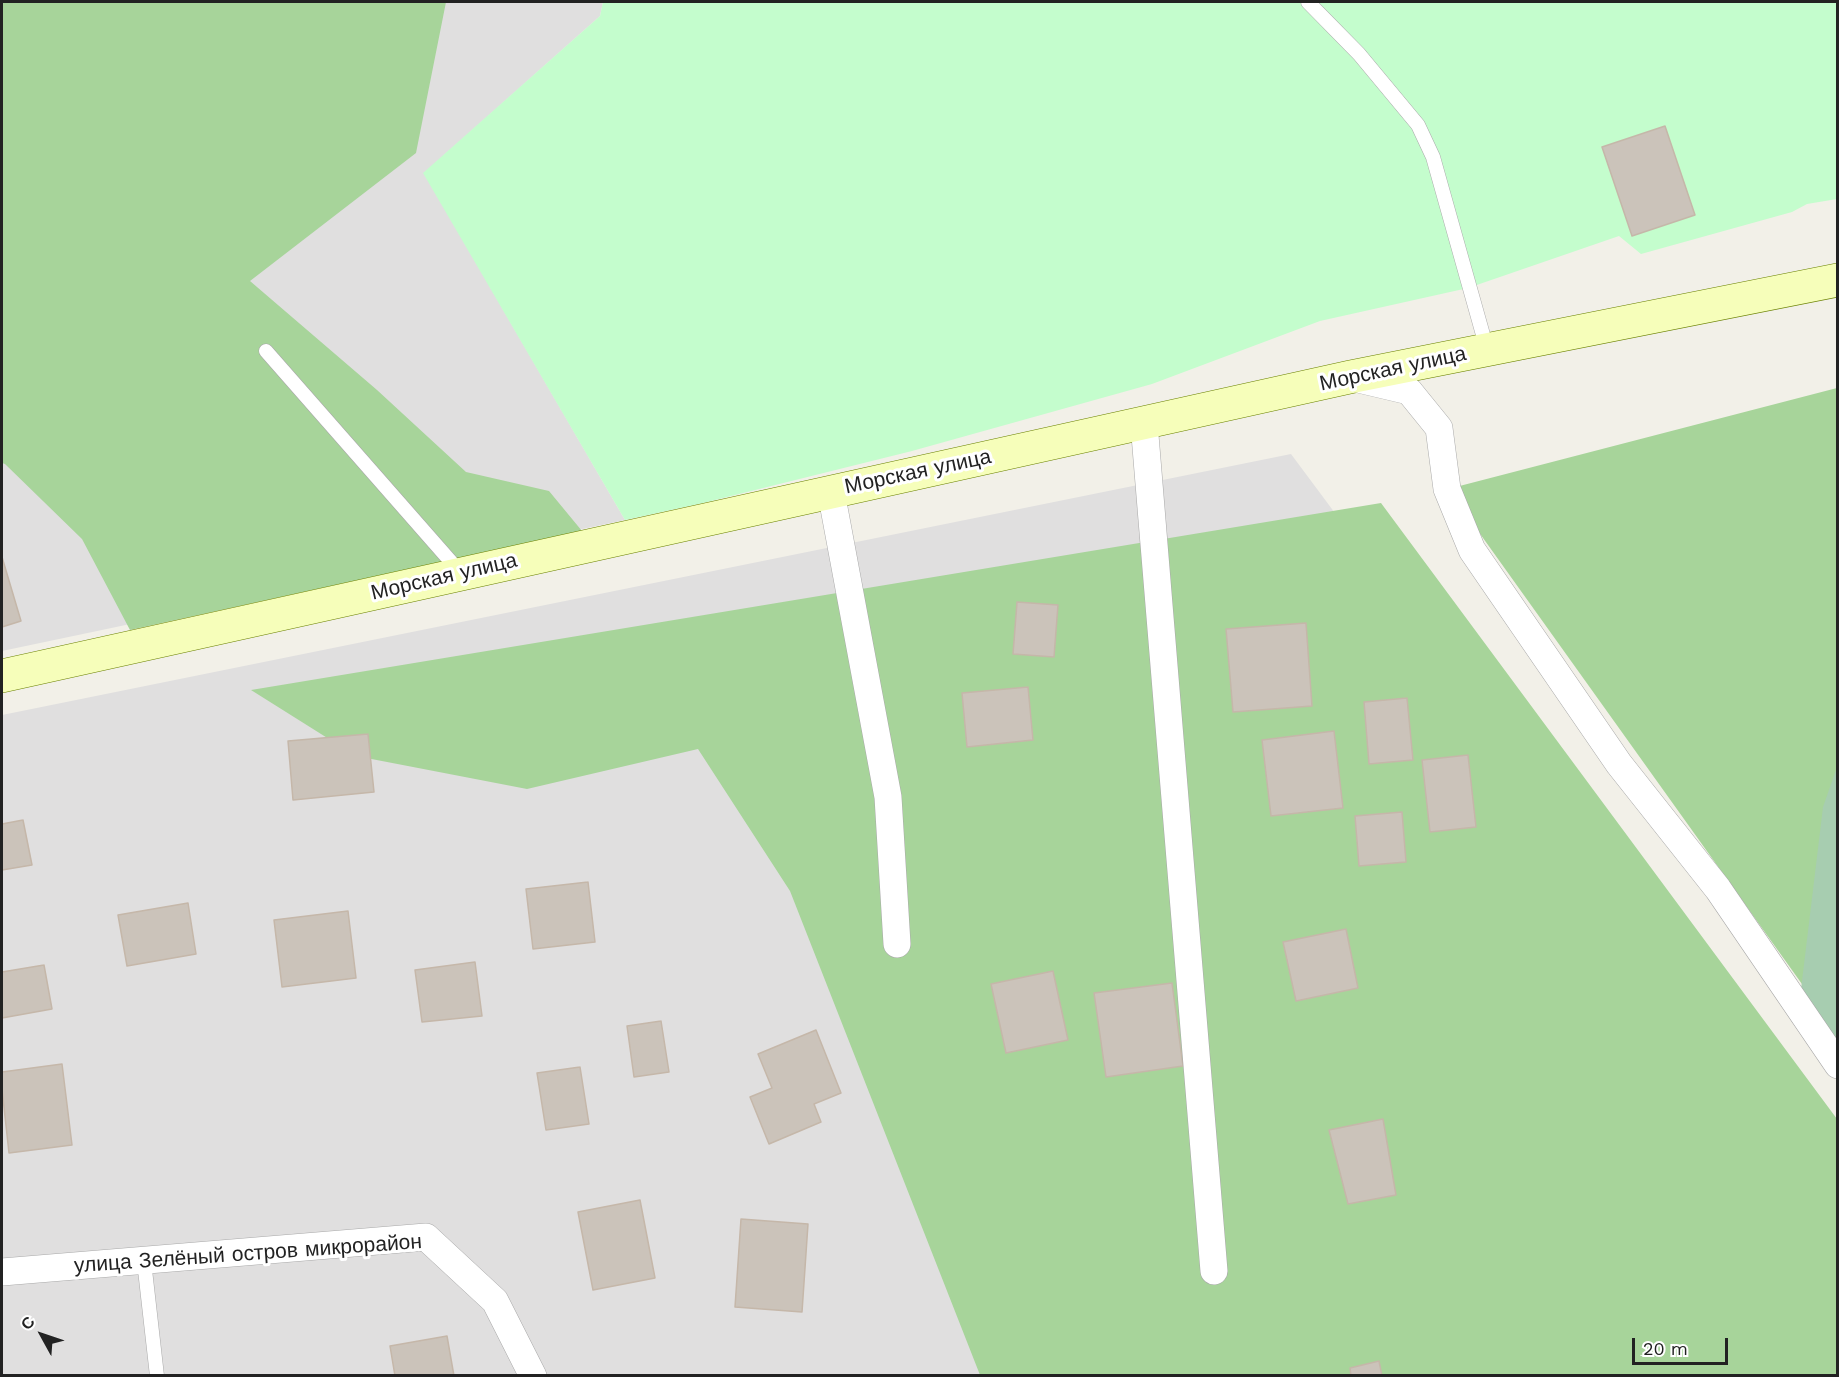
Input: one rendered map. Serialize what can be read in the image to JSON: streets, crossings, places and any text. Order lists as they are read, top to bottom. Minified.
{"streets":{"street":["Морская улица","улица Зелёный остров микрорайон"]},"scale_bar":"20 m","north":"top left"}
